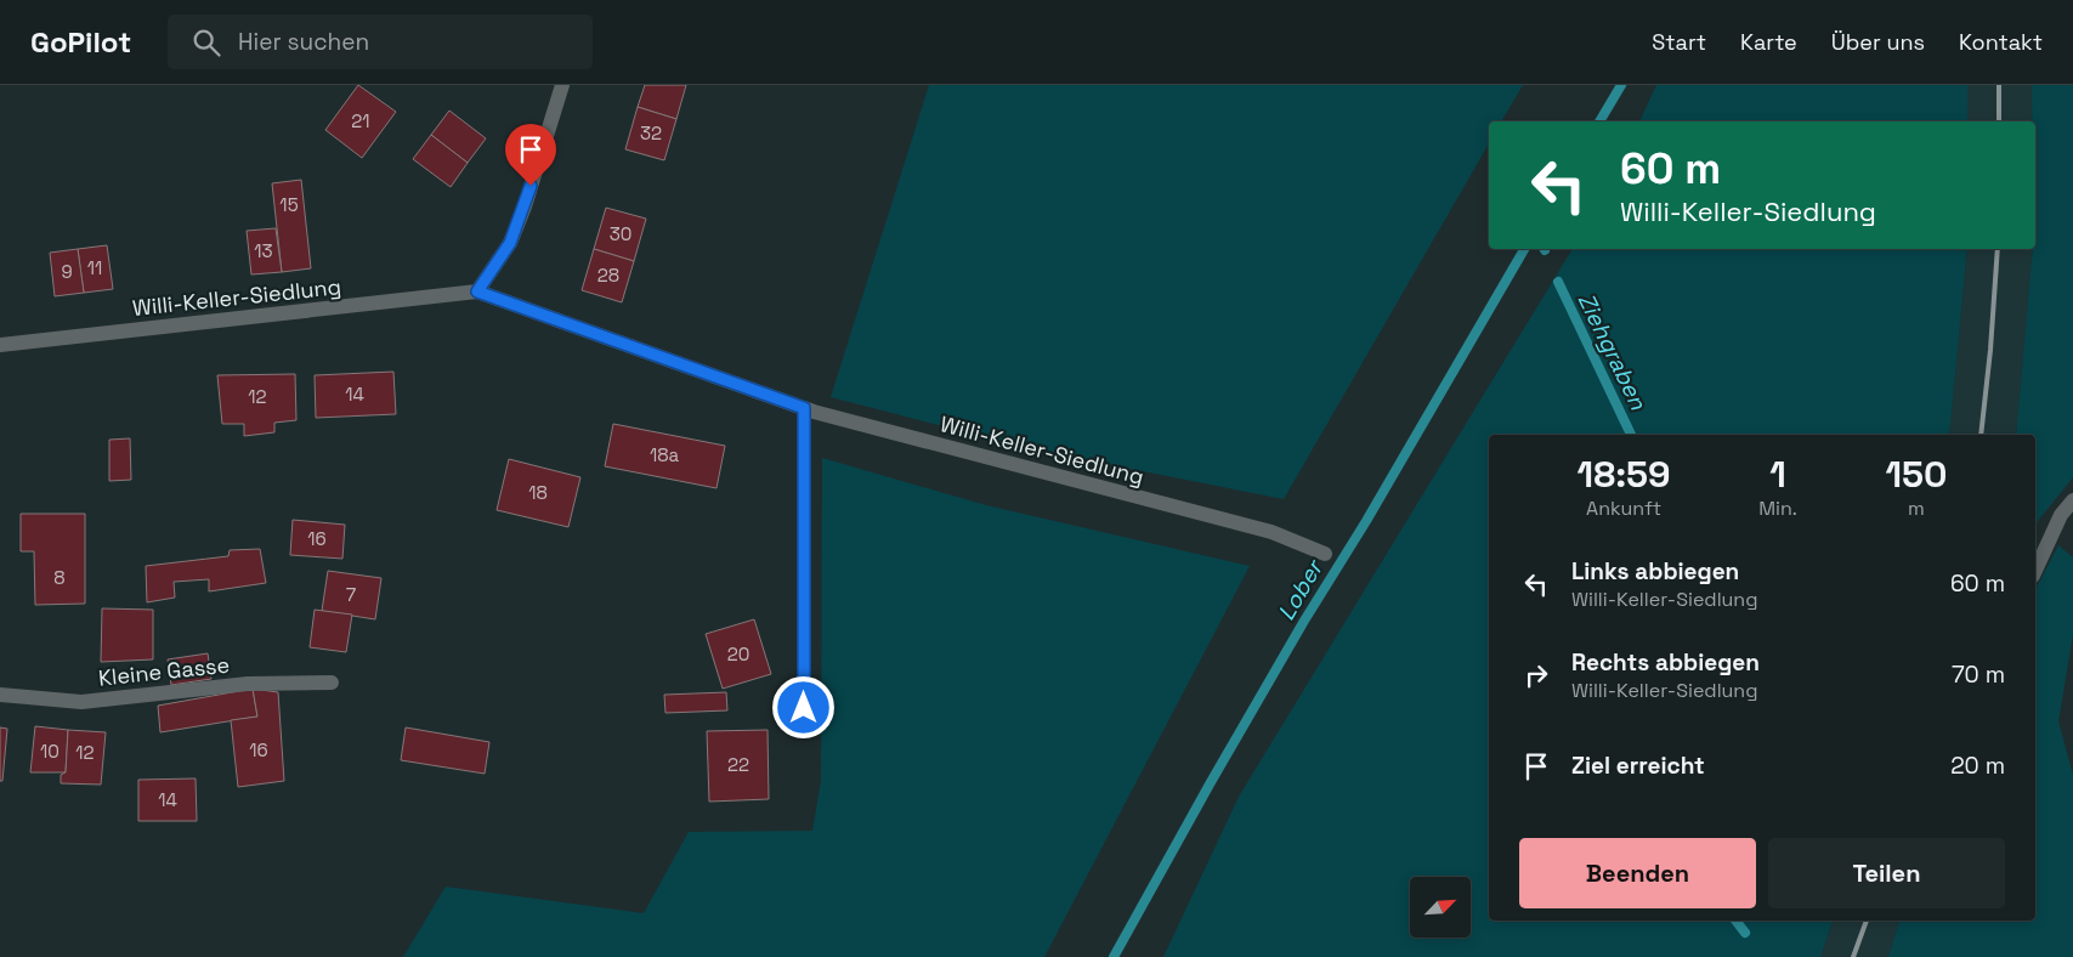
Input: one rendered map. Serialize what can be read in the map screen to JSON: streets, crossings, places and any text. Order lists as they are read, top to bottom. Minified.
{"streets":{"street":["Willi-Keller-Siedlung","Kleine Gasse"]},"water":["Ziehgraben","Lober"],"house_numbers":["21","32","15","30","13","11","9","28","14","12","18a","18","16","8","7","20","16","10","12","22","14"],"north":"top right","page":{"header":"GoPilot","search":"Hier suchen","nav":["Start","Karte","Über uns","Kontakt"],"turn":["60 m","Willi-Keller-Siedlung"],"eta":["18:59","Ankunft","1","Min.","150","m"],"list":[{"name":"Links abbiegen","note":"Willi-Keller-Siedlung","value":"60 m"},{"name":"Rechts abbiegen","note":"Willi-Keller-Siedlung","value":"70 m"},{"name":"Ziel erreicht","value":"20 m"}],"buttons":["Beenden","Teilen"]}}
